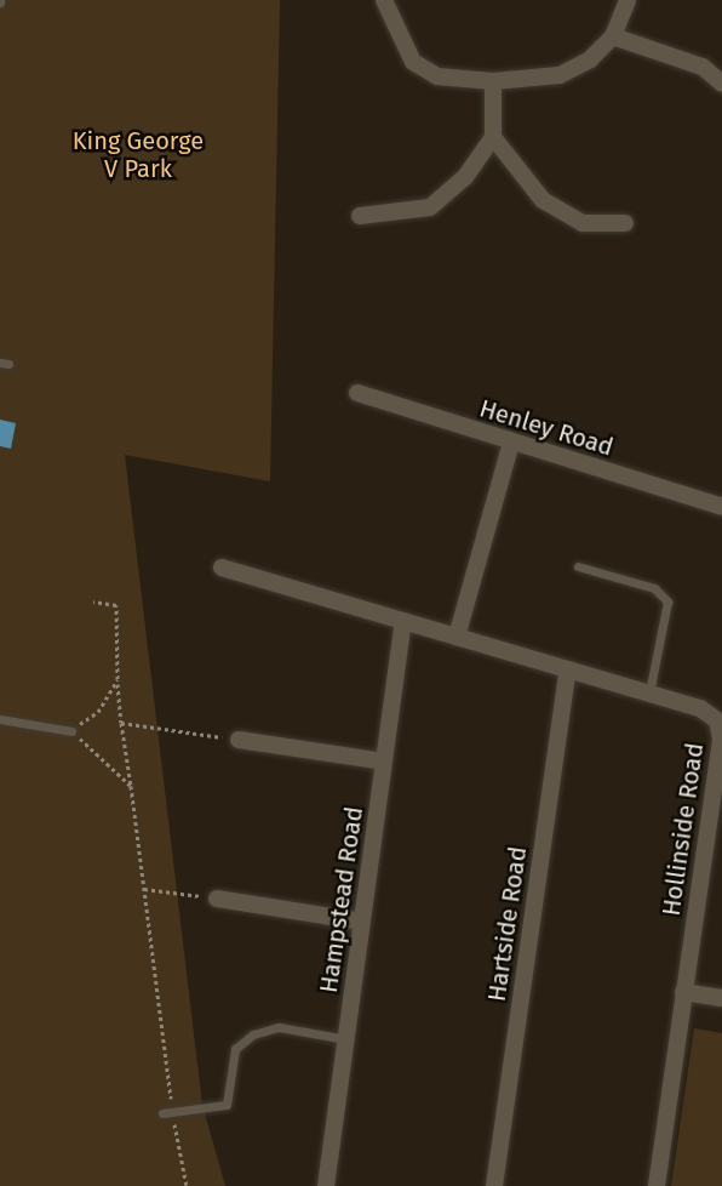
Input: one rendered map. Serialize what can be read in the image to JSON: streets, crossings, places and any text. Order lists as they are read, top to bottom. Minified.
{"streets":{"street":["Henley Road","Hollinside Road","Hampstead Road","Hartside Road"]},"crossings":[["Hollinside Road","Hampstead Road"],["Hollinside Road","Hartside Road"]],"parks":["King George V Park"]}
